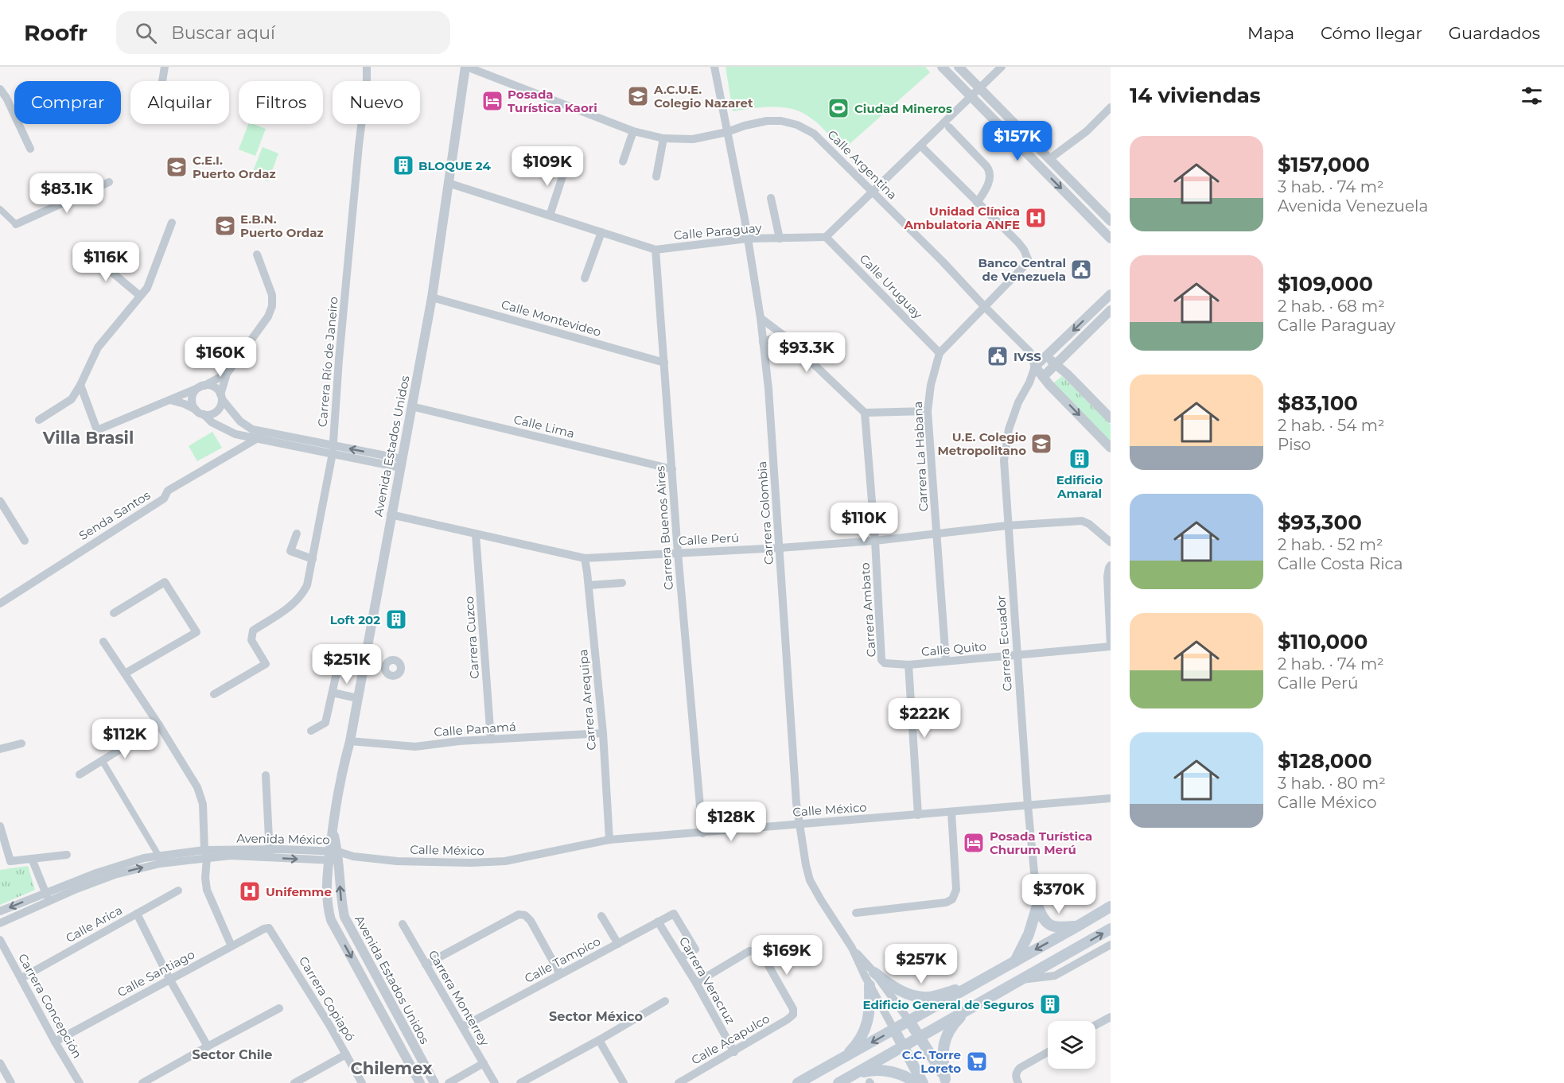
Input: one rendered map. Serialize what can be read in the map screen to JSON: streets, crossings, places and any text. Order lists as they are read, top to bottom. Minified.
{"streets":{"street":["Calle Argentina","Calle Paraguay","Calle Uruguay","Calle Montevideo","Carrera Río de Janeiro","Calle Lima","Avenida Estados Unidos","Carrera La Habana","Carrera Colombia","Senda Santos","Carrera Buenos Aires","Calle Perú","Carrera Ambato","Carrera Cuzco","Carrera Ecuador","Calle Quito","Carrera Arequipa","Calle Panamá","Calle México","Avenida México","Calle Arica","Calle Tampico","Calle Santiago","Carrera Veracruz","Carrera Monterrey","Carrera Copiapó","Carrera Concepción","Calle Acapulco"]},"crossings":[["Calle Argentina","Avenida Estados Unidos"],["Calle Argentina","Carrera La Habana"],["Calle Argentina","Carrera Colombia"],["Calle Argentina","Carrera Ecuador"],["Calle Paraguay","Calle Uruguay"],["Calle Paraguay","Avenida Estados Unidos"],["Calle Paraguay","Carrera Colombia"],["Calle Paraguay","Carrera Buenos Aires"],["Calle Uruguay","Carrera La Habana"],["Calle Montevideo","Avenida Estados Unidos"],["Calle Montevideo","Carrera Buenos Aires"],["Calle Lima","Avenida Estados Unidos"],["Calle Lima","Carrera Buenos Aires"],["Avenida Estados Unidos","Calle Perú"],["Avenida Estados Unidos","Calle Panamá"],["Avenida Estados Unidos","Avenida México"],["Carrera La Habana","Calle Perú"],["Carrera La Habana","Calle Quito"],["Carrera Colombia","Calle Perú"],["Carrera Colombia","Calle México"],["Carrera Buenos Aires","Calle Perú"],["Carrera Buenos Aires","Calle México"],["Calle Perú","Carrera Ambato"],["Calle Perú","Carrera Cuzco"],["Calle Perú","Carrera Ecuador"],["Calle Perú","Carrera Arequipa"],["Carrera Ambato","Calle Quito"],["Carrera Cuzco","Calle Panamá"],["Carrera Ecuador","Calle Quito"],["Carrera Ecuador","Calle México"],["Carrera Arequipa","Calle Panamá"],["Carrera Arequipa","Calle México"],["Calle México","Avenida México"],["Calle Arica","Carrera Concepción"],["Calle Tampico","Carrera Veracruz"],["Calle Tampico","Carrera Monterrey"],["Calle Santiago","Carrera Copiapó"],["Calle Santiago","Carrera Concepción"],["Carrera Veracruz","Calle Acapulco"]],"districts":["Villa Brasil","Sector México","Sector Chile","Chilemex"],"places":{"school or university":["A.C.U.E. Colegio Nazaret","C.E.I. Puerto Ordaz","E.B.N. Puerto Ordaz","U.E. Colegio Metropolitano"],"hotel":["Posada Turística Kaori","Posada Turística Churum Merú"],"sports":["Ciudad Mineros"],"building":["BLOQUE 24","Edificio Amaral","Loft 202","Edificio General de Seguros"],"hospital":["Unidad Clínica Ambulatoria ANFE","Unifemme"],"public building":["Banco Central de Venezuela","IVSS"],"supermarket":["C.C. Torre Loreto"]},"page":{"header":"Roofr","search":"Buscar aquí","nav":["Mapa","Cómo llegar","Guardados"],"heading":"14 viviendas","chip":["Comprar","Alquilar","Filtros","Nuevo"],"price":["$157K","$109K","$83.1K","$116K","$93.3K","$160K","$110K","$251K","$222K","$112K","$128K","$370K","$169K","$257K"],"list":[{"name":"$157,000","note":"3 hab. · 74 m² · Avenida Venezuela"},{"name":"$109,000","note":"2 hab. · 68 m² · Calle Paraguay"},{"name":"$83,100","note":"2 hab. · 54 m² · Piso"},{"name":"$93,300","note":"2 hab. · 52 m² · Calle Costa Rica"},{"name":"$110,000","note":"2 hab. · 74 m² · Calle Perú"},{"name":"$128,000","note":"3 hab. · 80 m² · Calle México"}]}}
